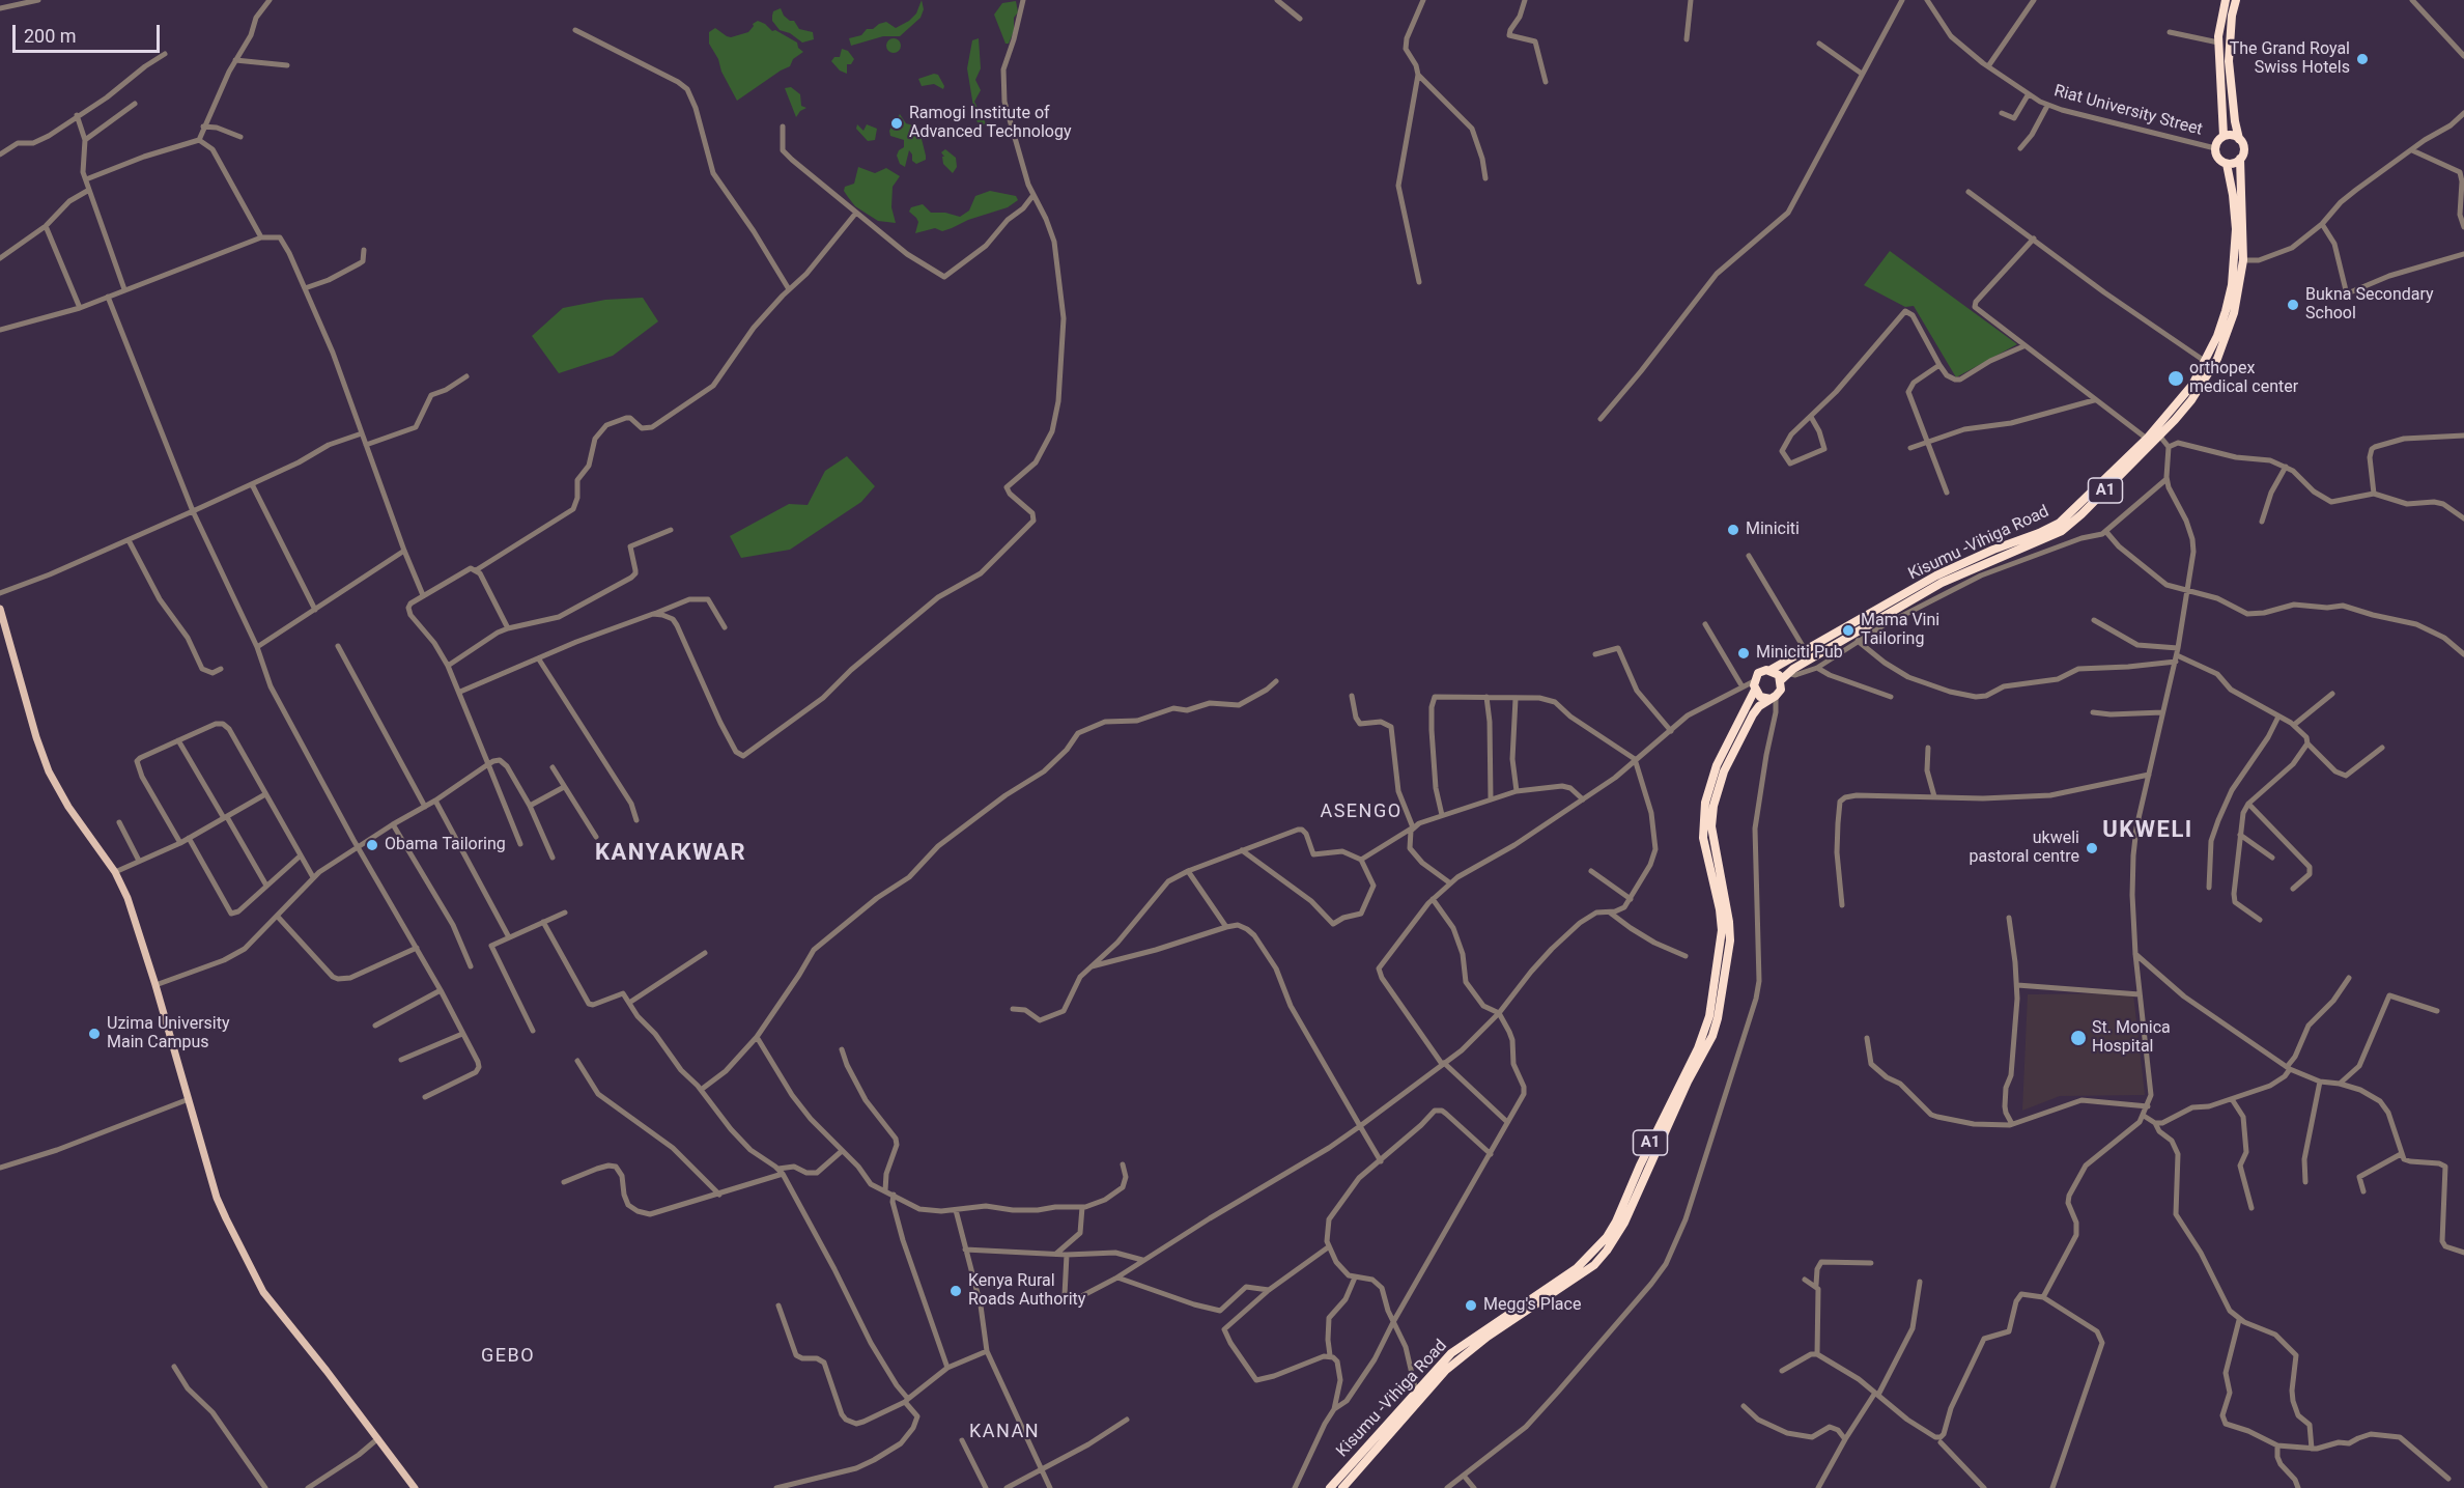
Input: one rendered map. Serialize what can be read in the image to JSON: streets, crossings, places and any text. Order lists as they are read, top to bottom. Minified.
{"streets":{"highway":["A1","Kisumu -Vihiga Road"],"street":["Riat University Street"]},"crossings":[["Riat University Street","A1"],["Riat University Street","Kisumu -Vihiga Road"],["A1","Kisumu -Vihiga Road"]],"districts":["ASENGO","UKWELI","KANYAKWAR","GEBO","KANAN"],"places":["The Grand Royal Swiss Hotels","Ramogi Institute of Advanced Technology","Bukna Secondary School","orthopex medical center","Miniciti","Mama Vini Tailoring","Miniciti Pub","Obama Tailoring","ukweli pastoral centre","Uzima University Main Campus","St. Monica Hospital","Kenya Rural Roads Authority","Megg's Place"],"scale_bar":"200 m"}
